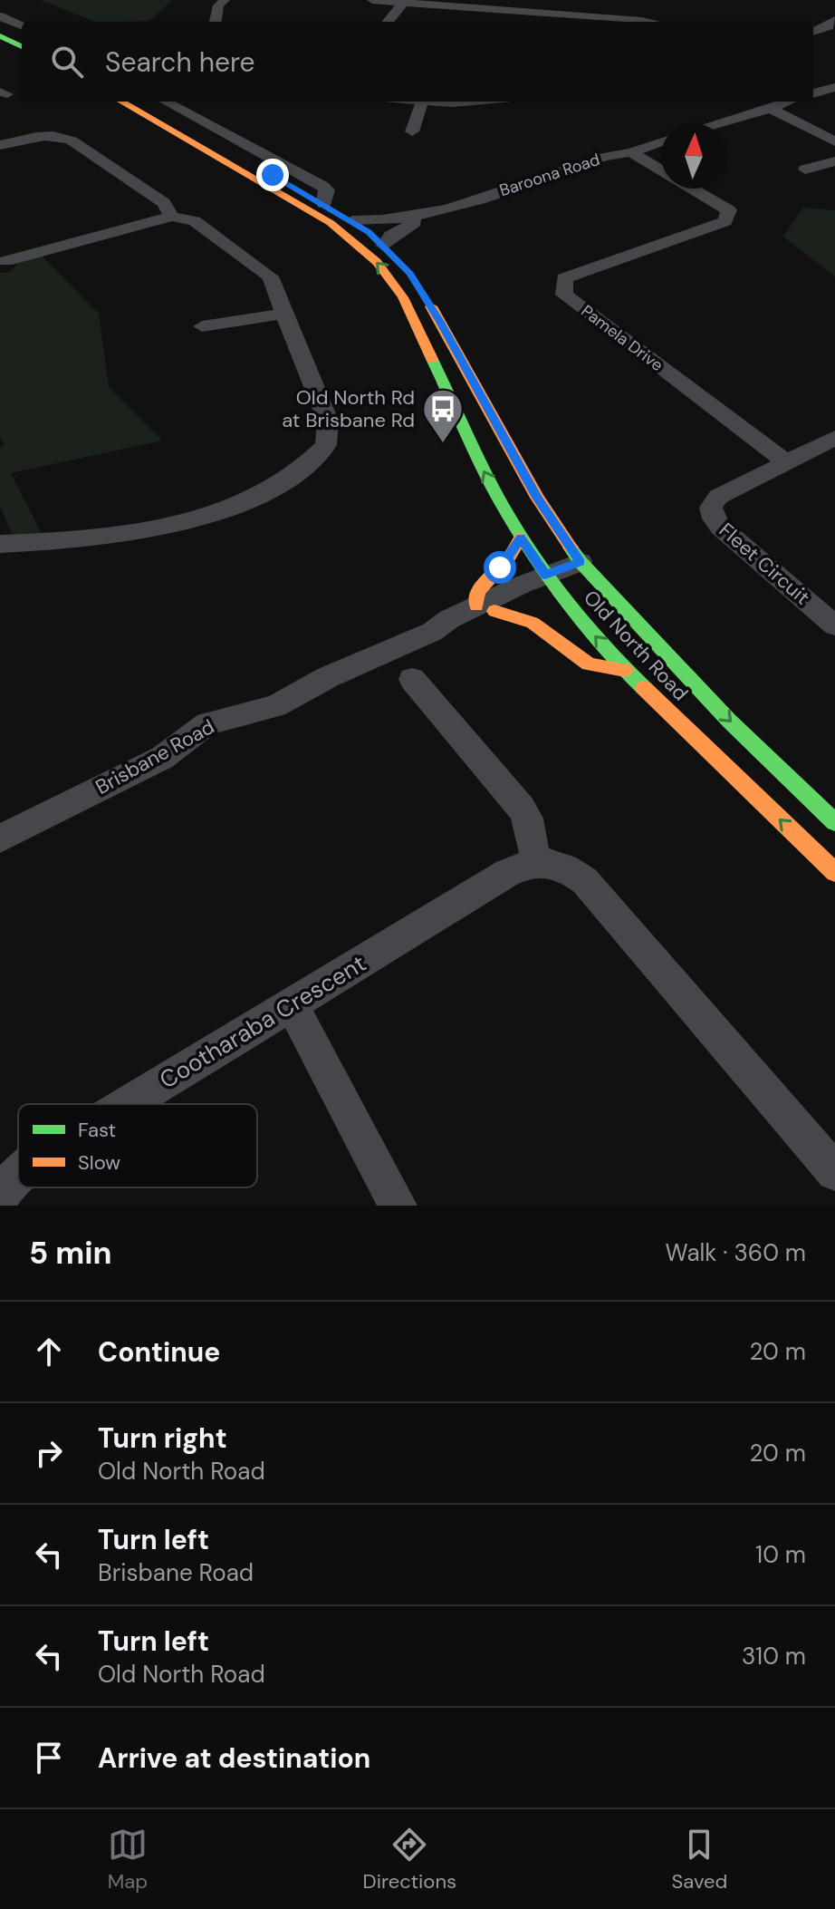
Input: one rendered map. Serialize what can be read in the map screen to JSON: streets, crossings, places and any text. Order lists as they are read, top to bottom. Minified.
{"streets":{"main road":["Old North Road"],"street":["Baroona Road","Pamela Drive","Fleet Circuit","Brisbane Road","Cootharaba Crescent"]},"crossings":[["Baroona Road","Pamela Drive"],["Pamela Drive","Fleet Circuit"],["Old North Road","Brisbane Road"]],"places":{"bus stop":["Old North Rd at Brisbane Rd"]},"legend":["Fast","Slow"],"north":"top","page":{"search":"Search here","heading":["5 min","Walk · 360 m"],"list":[["Continue","20 m"],["Turn right","Old North Road","20 m"],["Turn left","Brisbane Road","10 m"],["Turn left","Old North Road","310 m"],"Arrive at destination"],"nav":["Map","Directions","Saved"]}}
